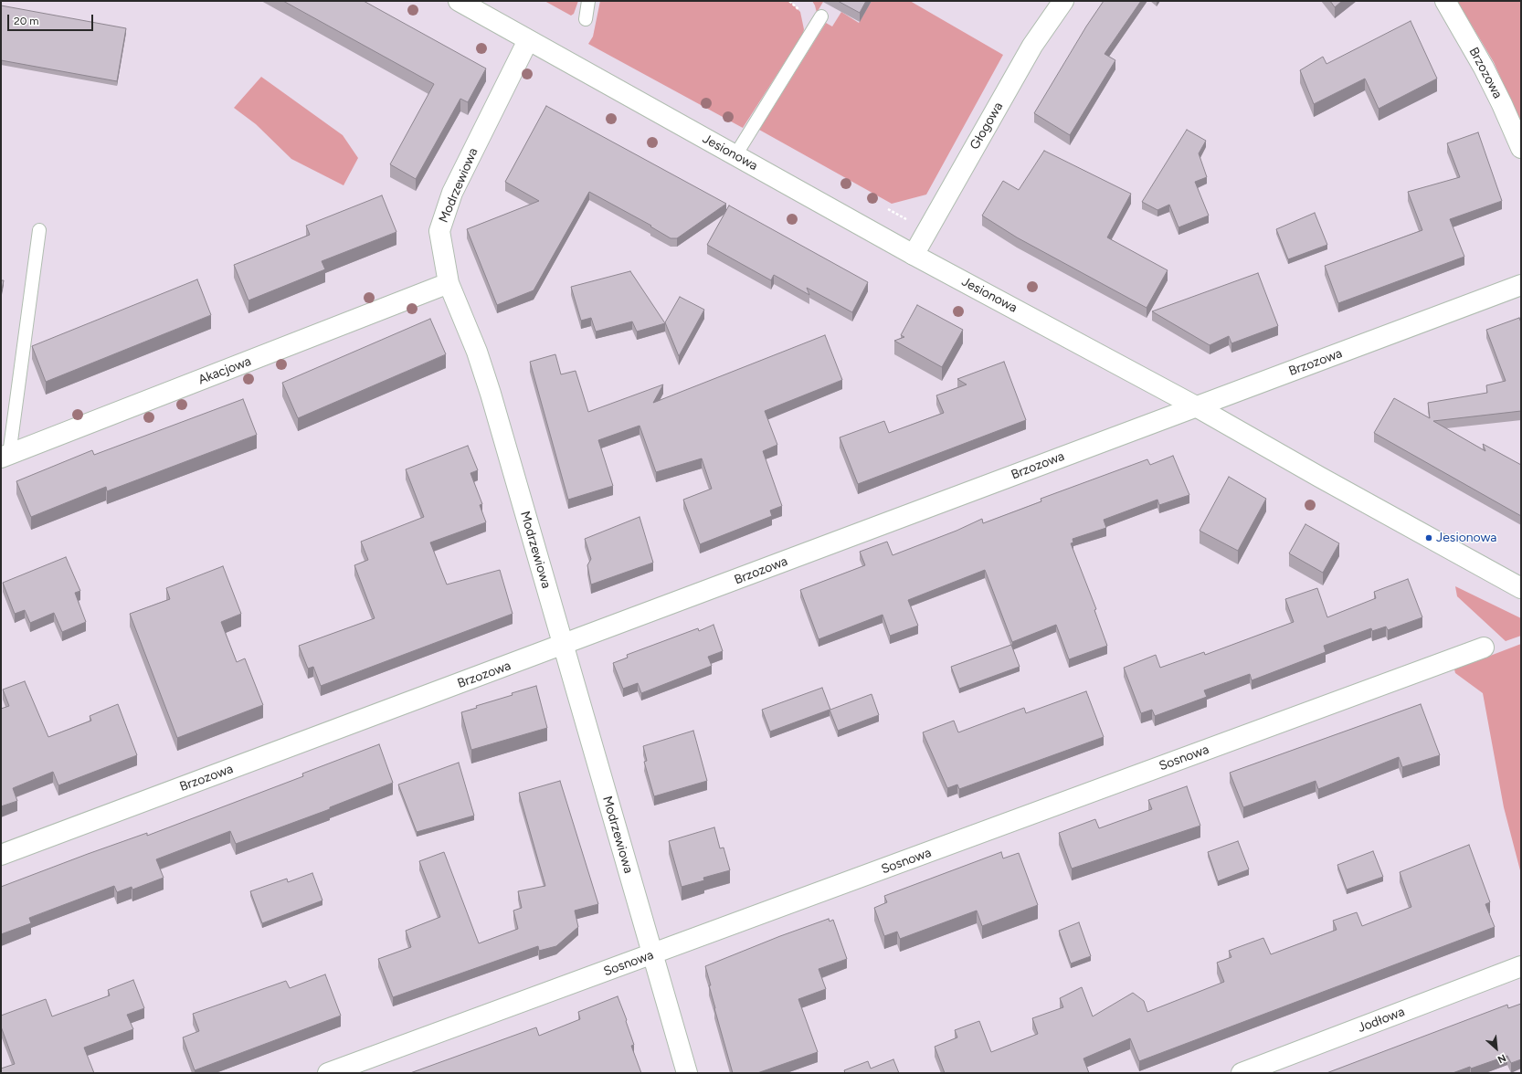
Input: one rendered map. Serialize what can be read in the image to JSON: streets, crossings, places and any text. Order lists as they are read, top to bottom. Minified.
{"streets":{"street":["Brzozowa","Głogowa","Jesionowa","Modrzewiowa","Akacjowa","Sosnowa","Jodłowa"]},"crossings":[["Brzozowa","Jesionowa"],["Brzozowa","Modrzewiowa"],["Głogowa","Jesionowa"],["Jesionowa","Modrzewiowa"],["Modrzewiowa","Akacjowa"],["Modrzewiowa","Sosnowa"]],"places":["Jesionowa"],"scale_bar":"20 m","north":"bottom right"}
